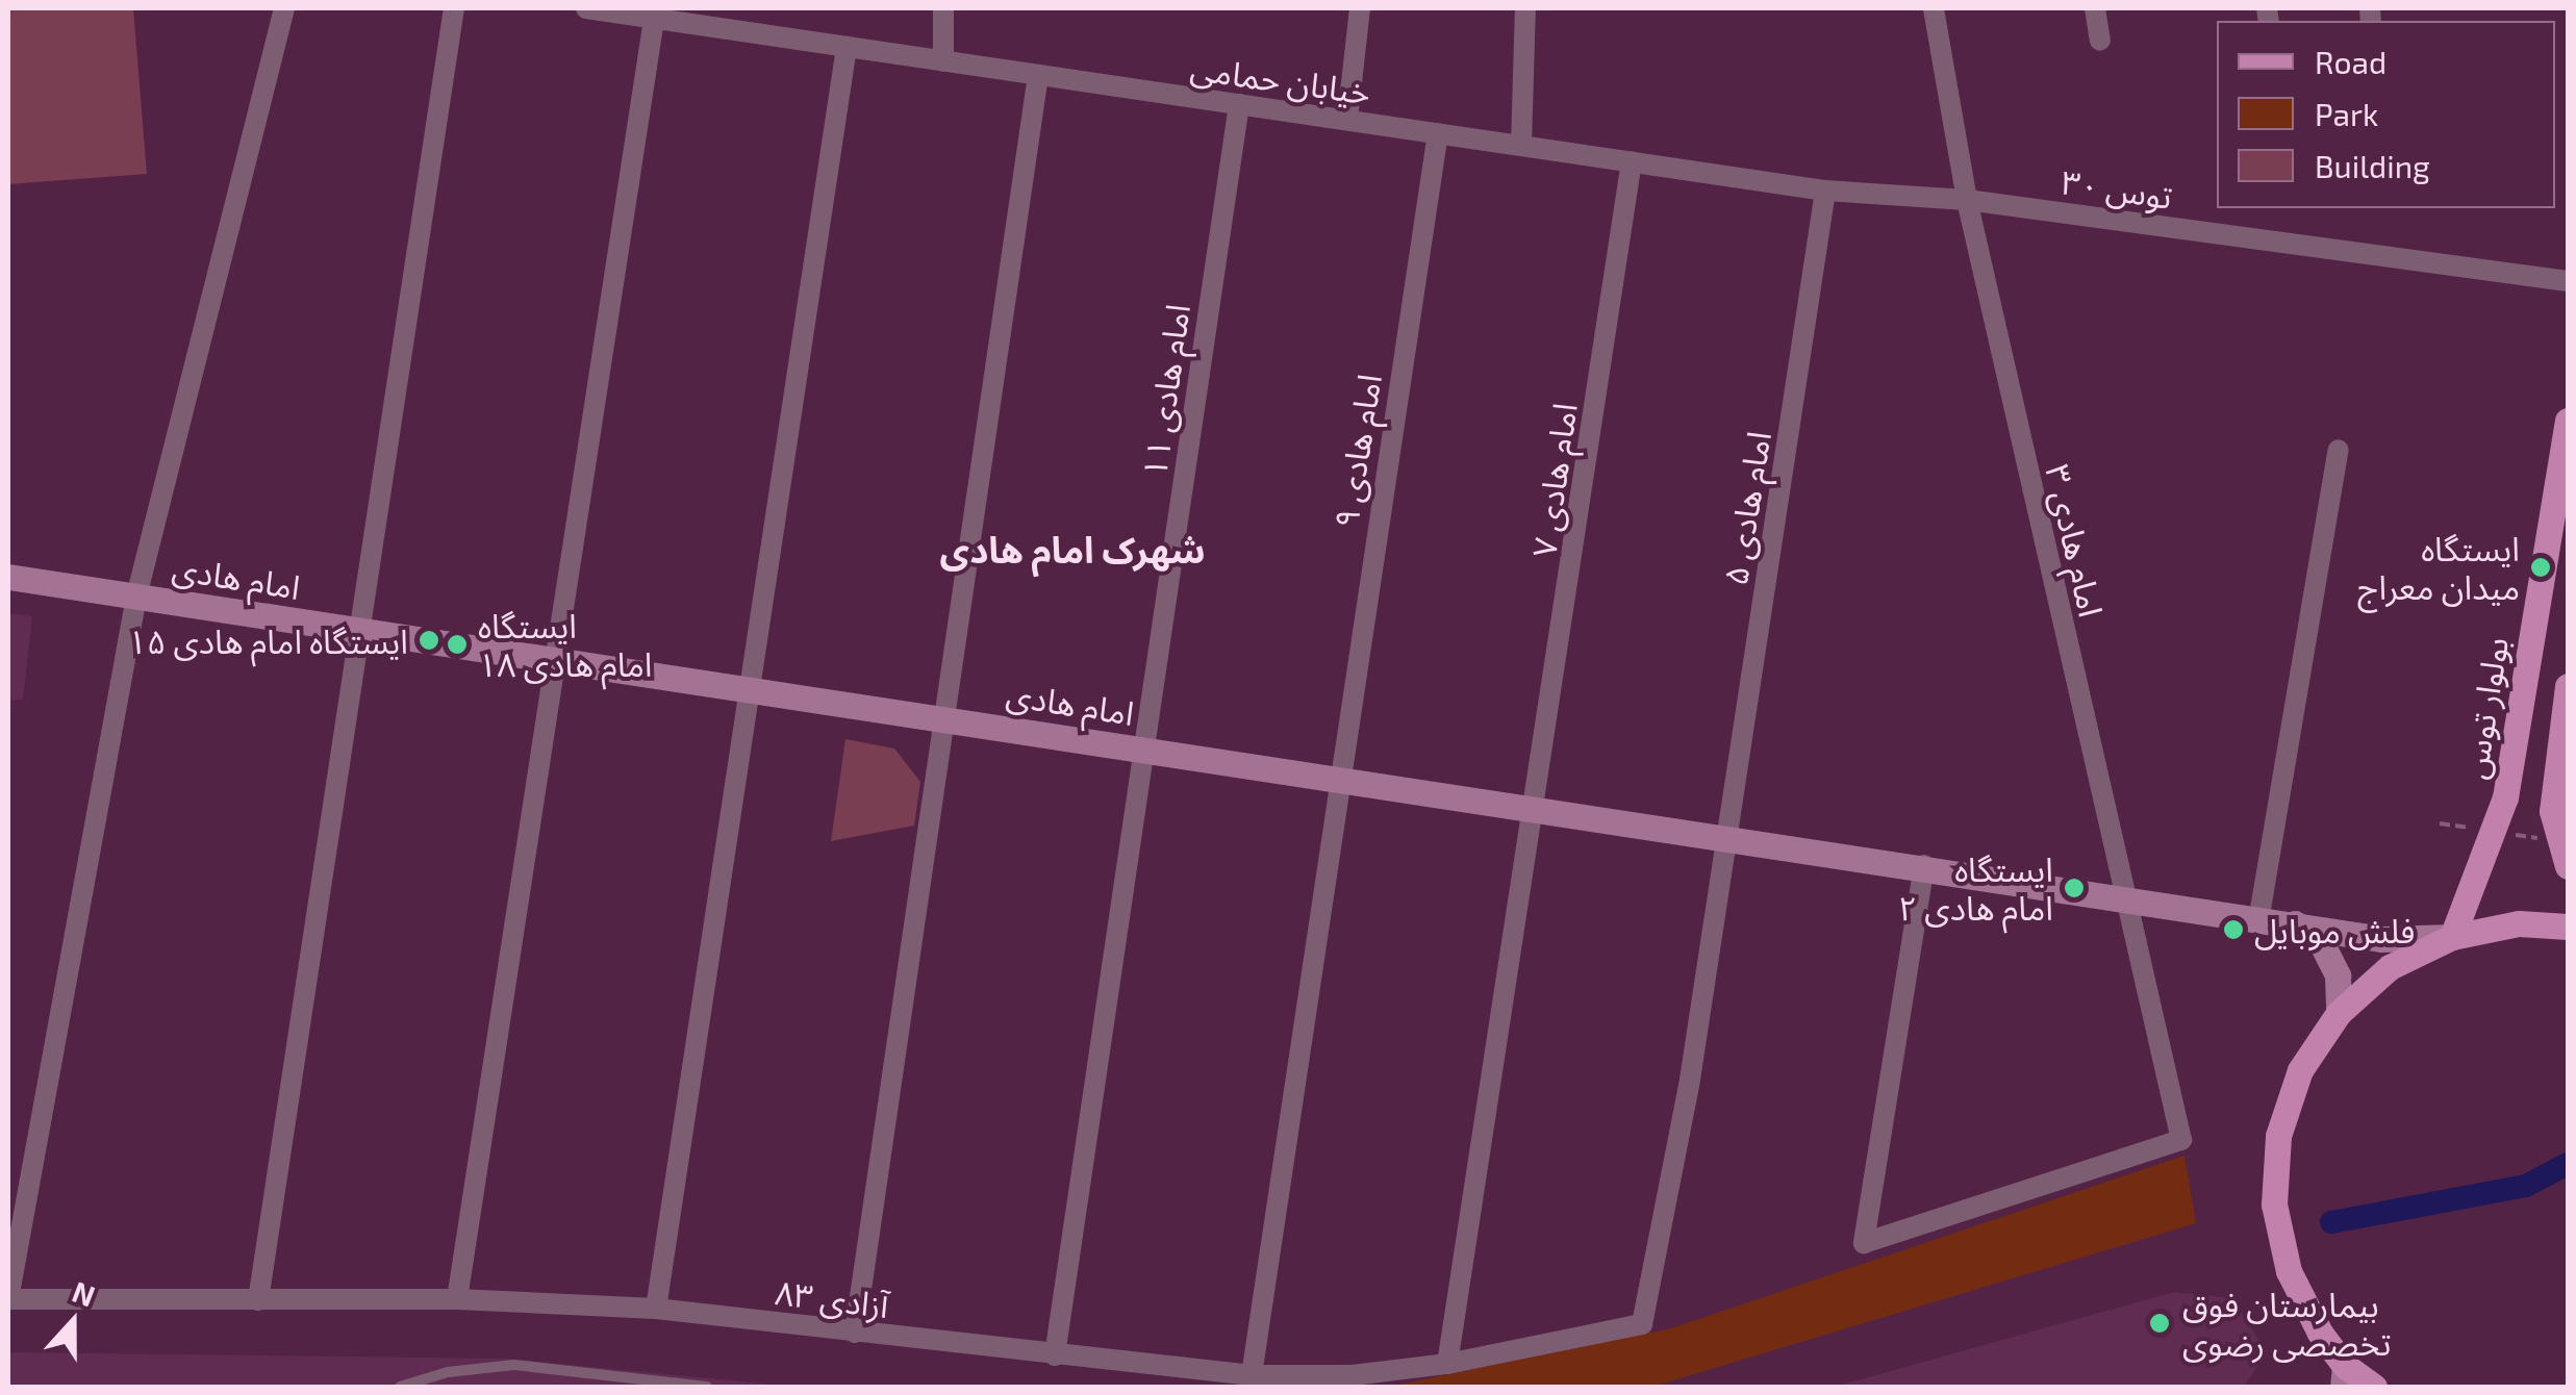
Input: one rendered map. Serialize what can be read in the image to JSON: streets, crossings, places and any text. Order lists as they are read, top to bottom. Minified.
{"streets":{"main road":["امام هادی","بولوار توس"],"street":["خیابان حمامی","توس ۳۰","امام هادی ۱۱","امام هادی ۹","امام هادی ۷","امام هادی ۵","امام هادی ۳","آزادی ۸۳"]},"crossings":[["خیابان حمامی","توس ۳۰"],["خیابان حمامی","امام هادی ۱۱"],["خیابان حمامی","امام هادی ۹"],["خیابان حمامی","امام هادی ۷"],["خیابان حمامی","امام هادی ۵"],["خیابان حمامی","امام هادی ۳"],["توس ۳۰","امام هادی ۳"],["امام هادی ۱۱","امام هادی"],["امام هادی ۱۱","آزادی ۸۳"],["امام هادی ۹","امام هادی"],["امام هادی ۹","آزادی ۸۳"],["امام هادی ۷","امام هادی"],["امام هادی ۷","آزادی ۸۳"],["امام هادی ۵","امام هادی"],["امام هادی ۵","آزادی ۸۳"],["امام هادی ۳","امام هادی"],["امام هادی","بولوار توس"]],"districts":["شهرک امام هادی"],"places":["ایستگاه میدان معراج","ایستگاه امام هادی ۱۵","ایستگاه امام هادی ۱۸","ایستگاه امام هادی ۲","فلش موبایل","بیمارستان فوق تخصصی رضوی"],"legend":["Road","Park","Building"],"north":"top"}
